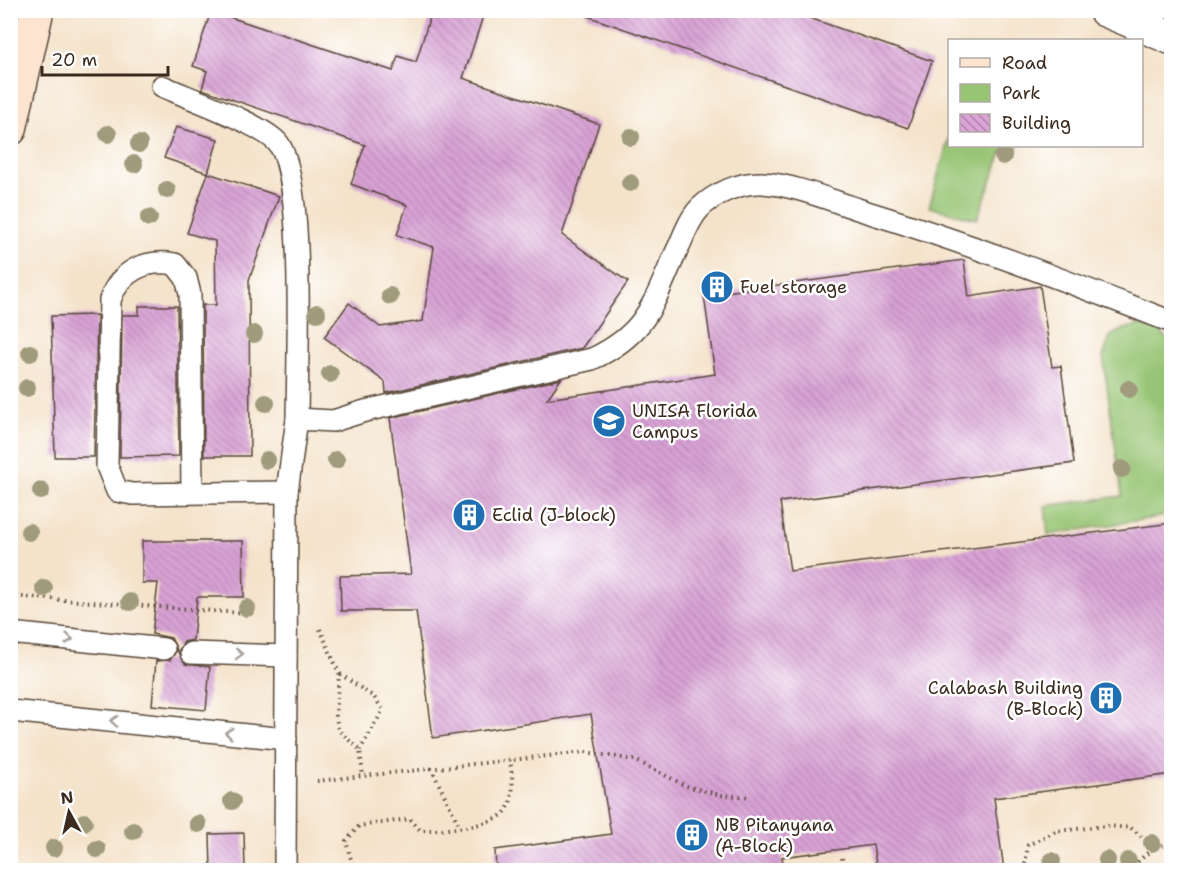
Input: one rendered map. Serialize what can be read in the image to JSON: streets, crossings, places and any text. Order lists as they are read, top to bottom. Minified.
{"places":{"building":["Fuel storage","Eclid (J-block)","Calabash Building (B-Block)","NB Pitanyana (A-Block)"],"school or university":["UNISA Florida Campus"]},"legend":["Road","Park","Building"],"scale_bar":"20 m","north":"top"}
